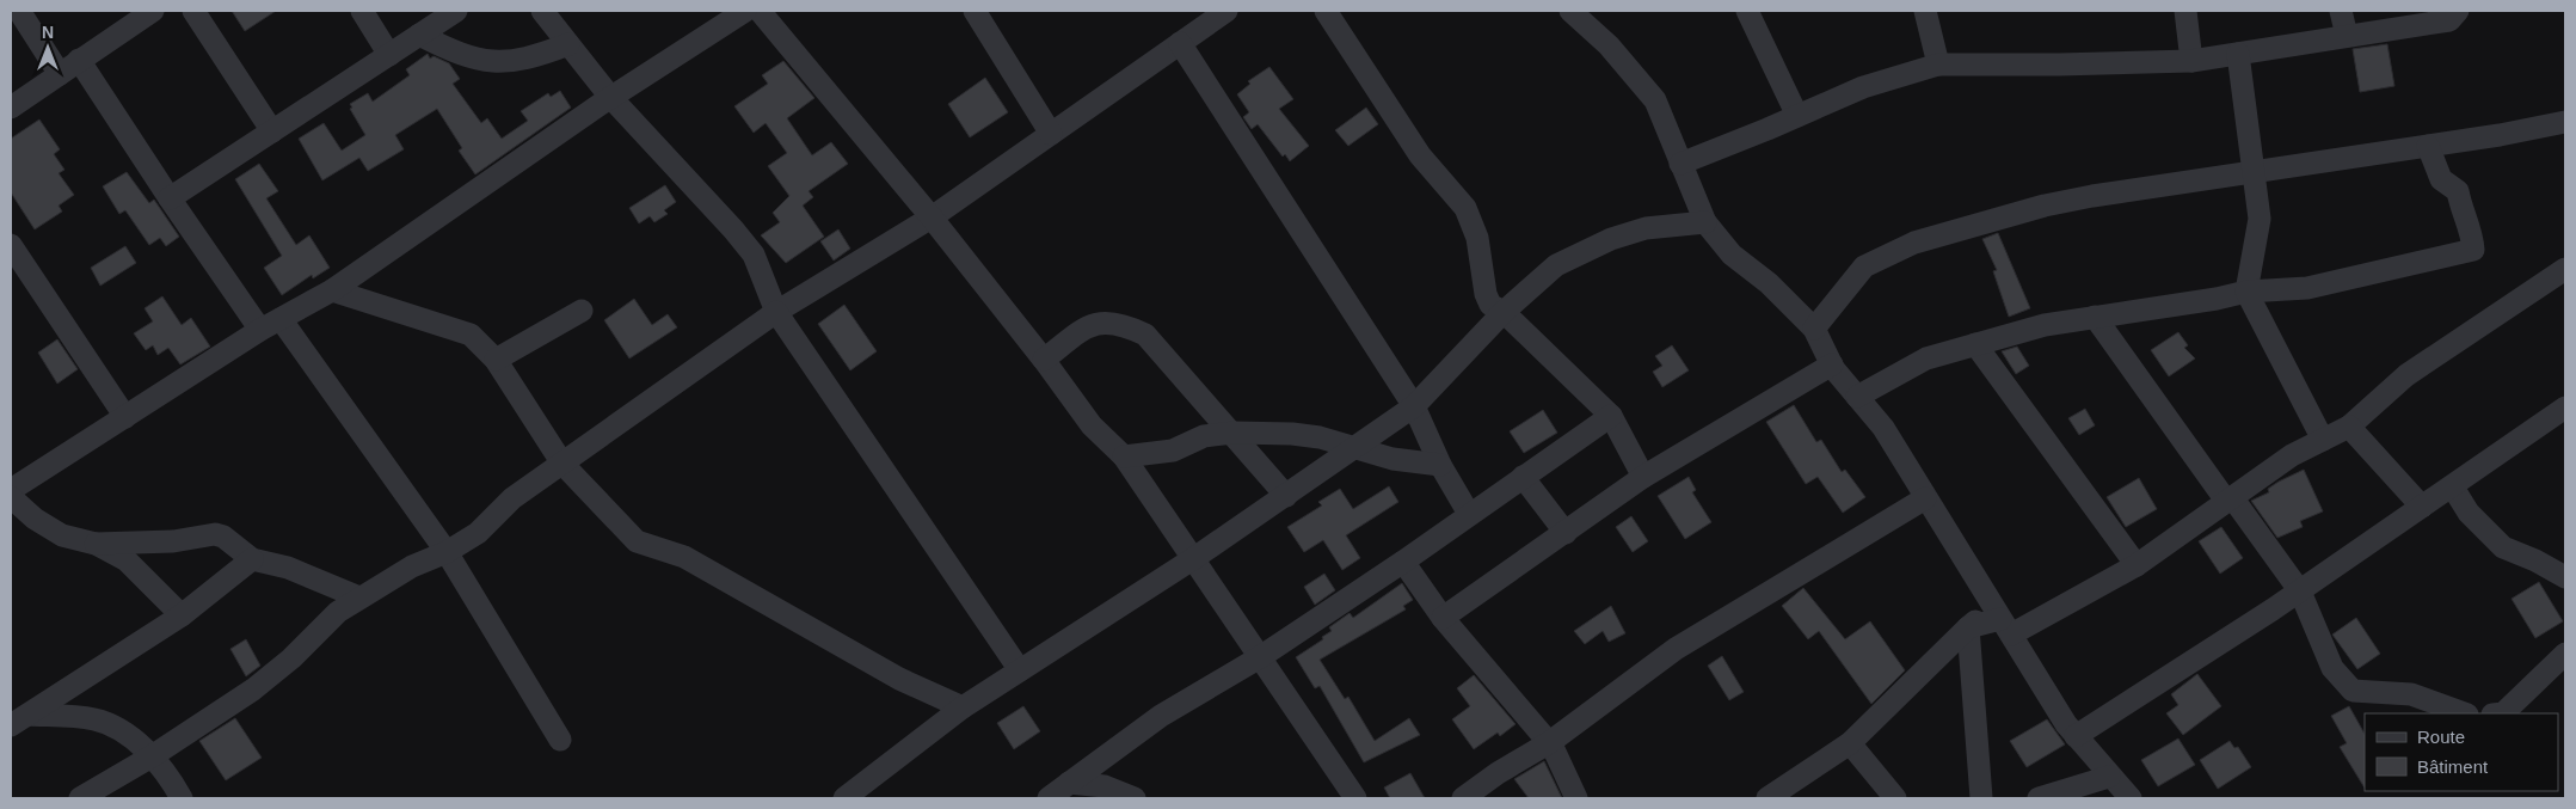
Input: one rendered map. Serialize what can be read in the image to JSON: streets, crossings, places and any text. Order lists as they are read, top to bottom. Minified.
{"legend":["Route","Bâtiment"],"north":"top"}
